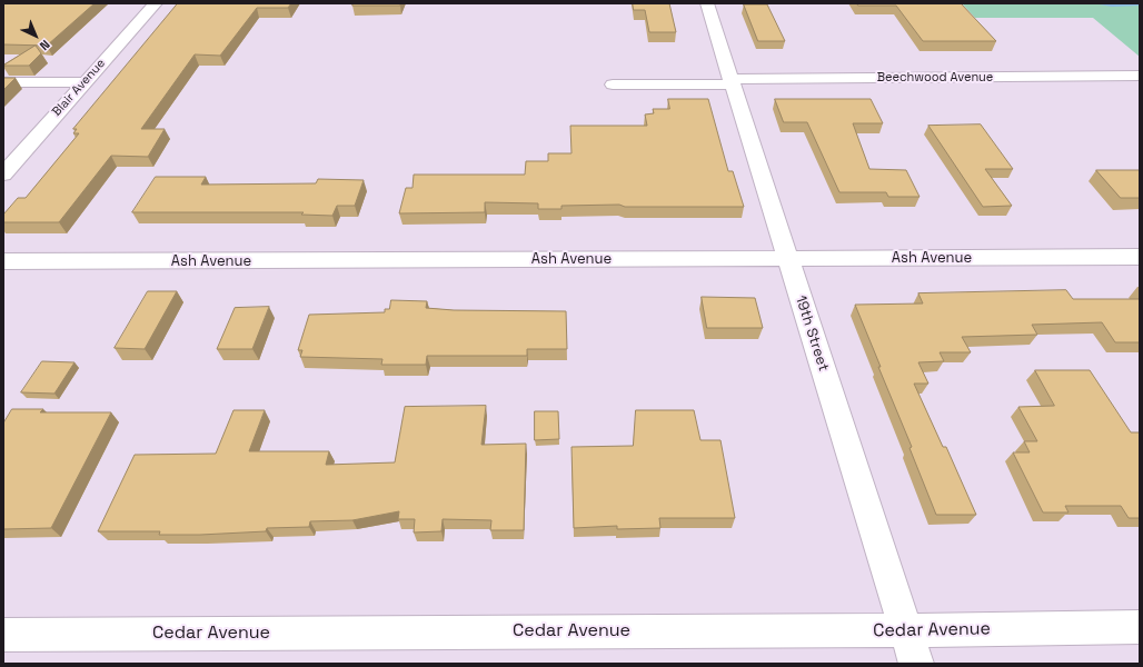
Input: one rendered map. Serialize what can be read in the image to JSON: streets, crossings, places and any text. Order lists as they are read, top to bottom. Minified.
{"streets":{"street":["Beechwood Avenue","Blair Avenue","Ash Avenue","19th Street","Cedar Avenue"]},"crossings":[["Beechwood Avenue","19th Street"],["Ash Avenue","19th Street"],["19th Street","Cedar Avenue"]],"north":"bottom right"}
